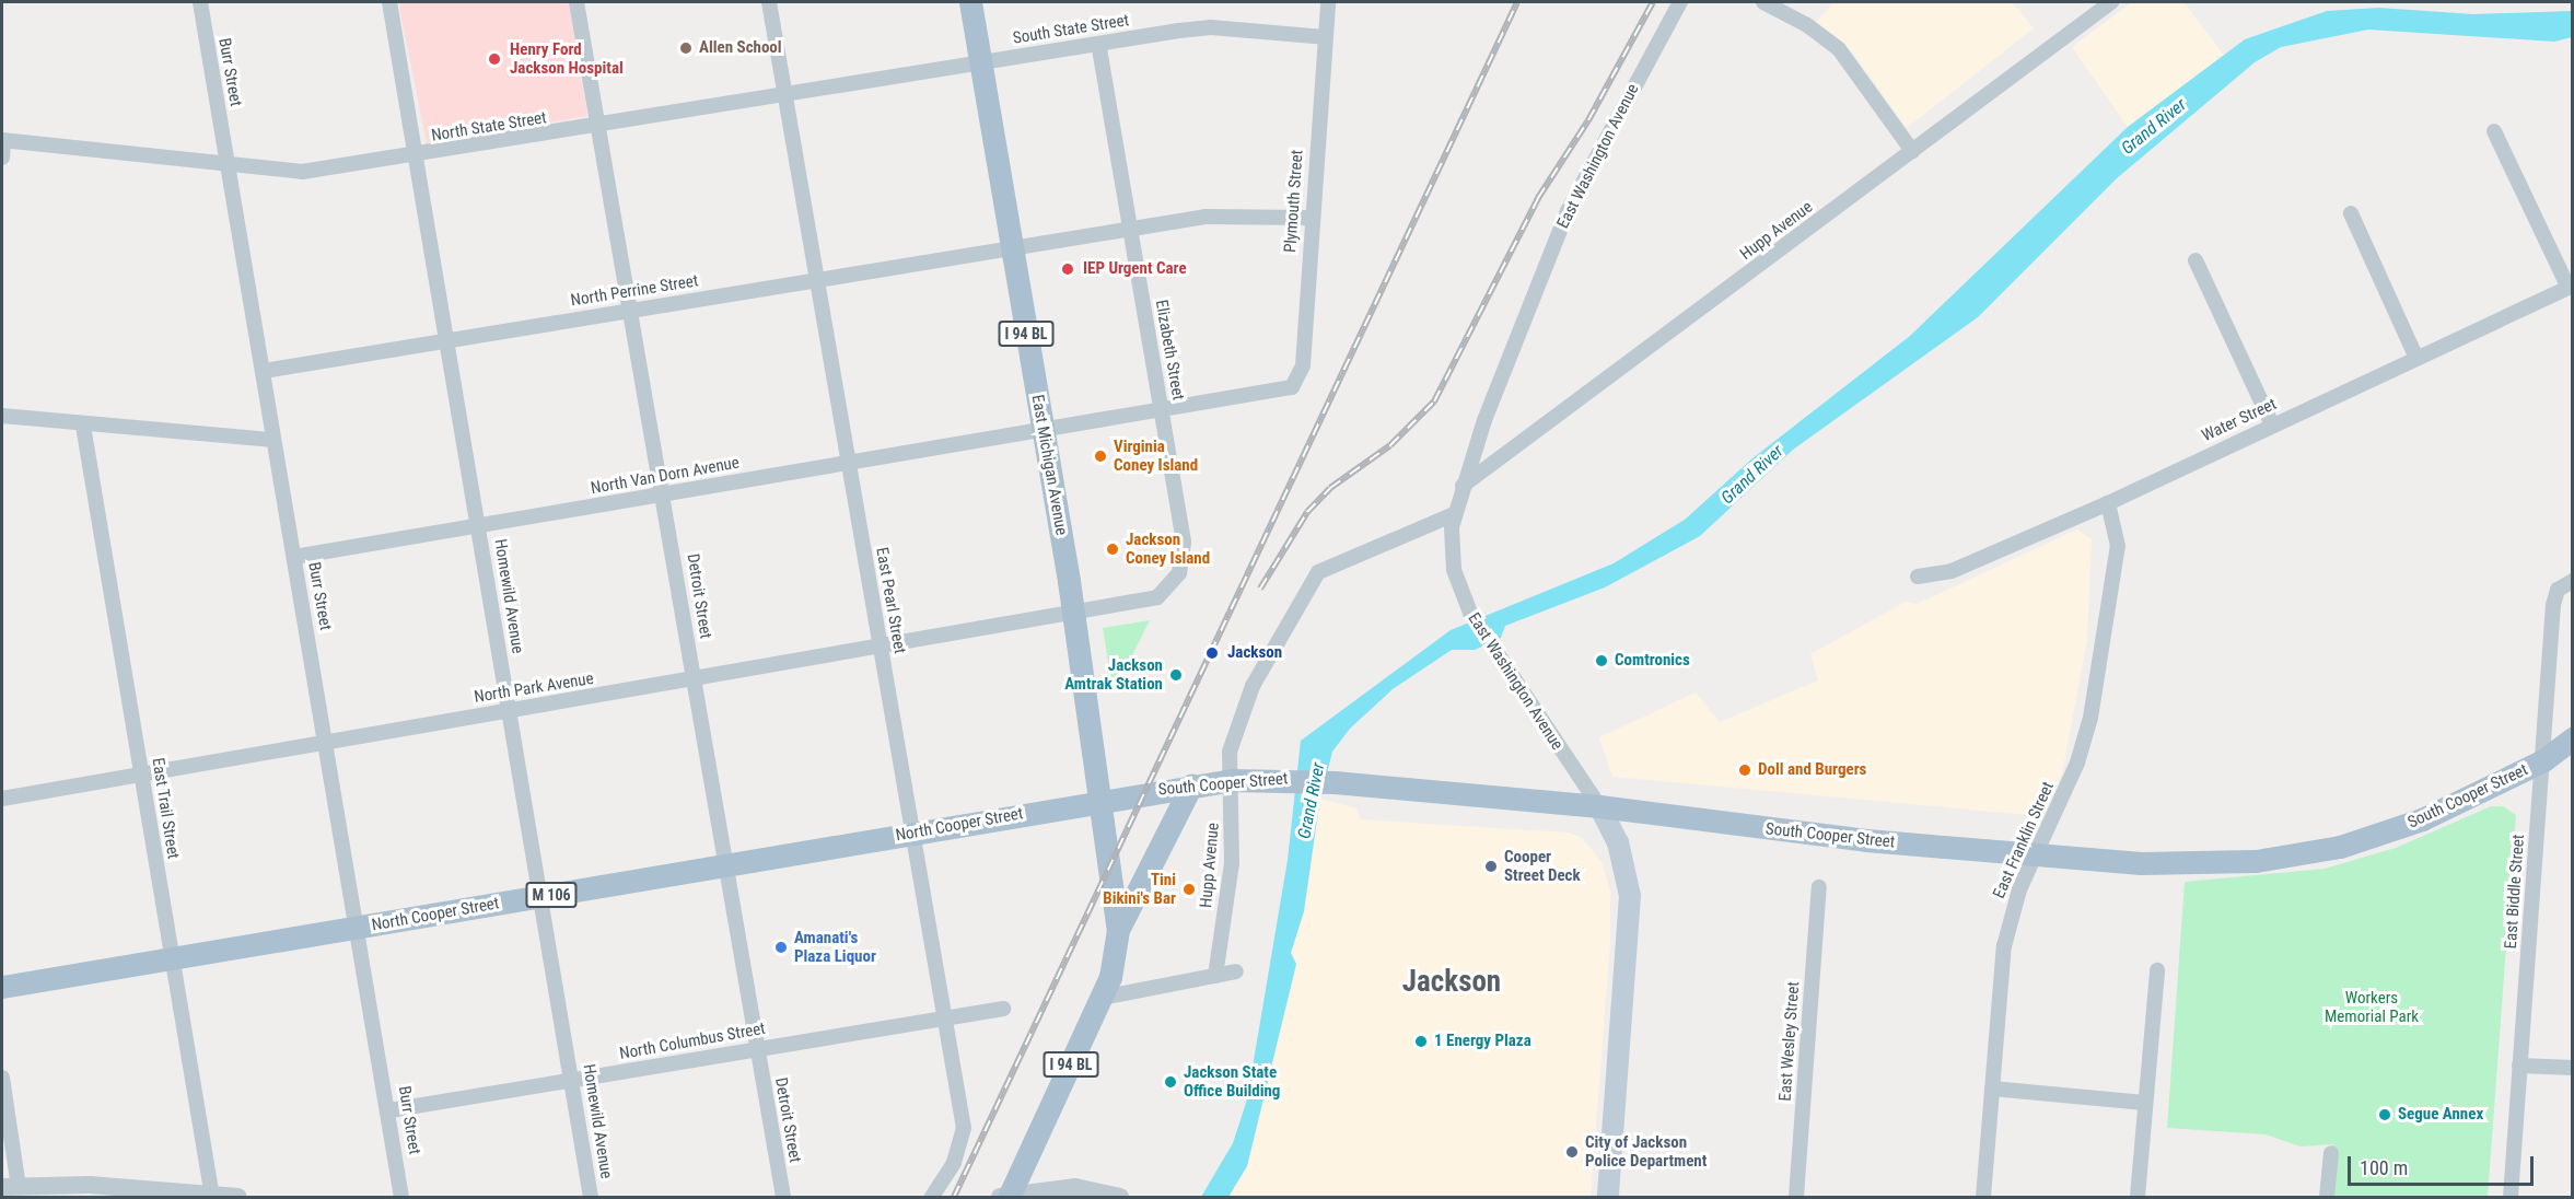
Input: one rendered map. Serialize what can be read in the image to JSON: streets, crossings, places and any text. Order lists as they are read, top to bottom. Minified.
{"streets":{"main road":["East Washington Avenue","I 94 BL","East Michigan Avenue","South Cooper Street","North Cooper Street","M 106"],"street":["South State Street","Burr Street","North State Street","Plymouth Street","Hupp Avenue","North Perrine Street","Elizabeth Street","Water Street","North Van Dorn Avenue","Homewild Avenue","Detroit Street","East Pearl Street","North Park Avenue","East Trail Street","East Franklin Street","East Biddle Street","North Columbus Street","East Wesley Street"]},"crossings":[["South State Street","North State Street"],["South State Street","Plymouth Street"],["South State Street","Elizabeth Street"],["South State Street","East Michigan Avenue"],["Burr Street","North State Street"],["Burr Street","North Perrine Street"],["Burr Street","North Van Dorn Avenue"],["Burr Street","North Park Avenue"],["Burr Street","North Cooper Street"],["Burr Street","North Columbus Street"],["North State Street","East Michigan Avenue"],["North State Street","Homewild Avenue"],["North State Street","Detroit Street"],["North State Street","East Pearl Street"],["East Washington Avenue","Hupp Avenue"],["East Washington Avenue","South Cooper Street"],["Plymouth Street","North Perrine Street"],["Plymouth Street","North Van Dorn Avenue"],["Hupp Avenue","South Cooper Street"],["North Perrine Street","Elizabeth Street"],["North Perrine Street","East Michigan Avenue"],["North Perrine Street","Homewild Avenue"],["North Perrine Street","Detroit Street"],["North Perrine Street","East Pearl Street"],["I 94 BL","East Michigan Avenue"],["Elizabeth Street","North Van Dorn Avenue"],["Elizabeth Street","North Park Avenue"],["Water Street","East Franklin Street"],["East Michigan Avenue","North Van Dorn Avenue"],["East Michigan Avenue","North Park Avenue"],["East Michigan Avenue","South Cooper Street"],["East Michigan Avenue","North Cooper Street"],["North Van Dorn Avenue","Homewild Avenue"],["North Van Dorn Avenue","Detroit Street"],["North Van Dorn Avenue","East Pearl Street"],["Homewild Avenue","North Park Avenue"],["Homewild Avenue","North Cooper Street"],["Homewild Avenue","North Columbus Street"],["Detroit Street","North Park Avenue"],["Detroit Street","North Cooper Street"],["Detroit Street","North Columbus Street"],["East Pearl Street","North Park Avenue"],["East Pearl Street","North Cooper Street"],["East Pearl Street","North Columbus Street"],["North Park Avenue","East Trail Street"],["South Cooper Street","North Cooper Street"],["South Cooper Street","East Franklin Street"],["South Cooper Street","East Biddle Street"],["East Trail Street","North Cooper Street"]],"districts":["Jackson"],"water":["Grand River"],"parks":["Workers Memorial Park"],"places":["Allen School","Henry Ford Jackson Hospital","IEP Urgent Care","Virginia Coney Island","Jackson Coney Island","Jackson","Comtronics","Jackson Amtrak Station","Doll and Burgers","Cooper Street Deck","Tini Bikini's Bar","Amanati's Plaza Liquor","1 Energy Plaza","Jackson State Office Building","Segue Annex","City of Jackson Police Department"],"scale_bar":"100 m"}
